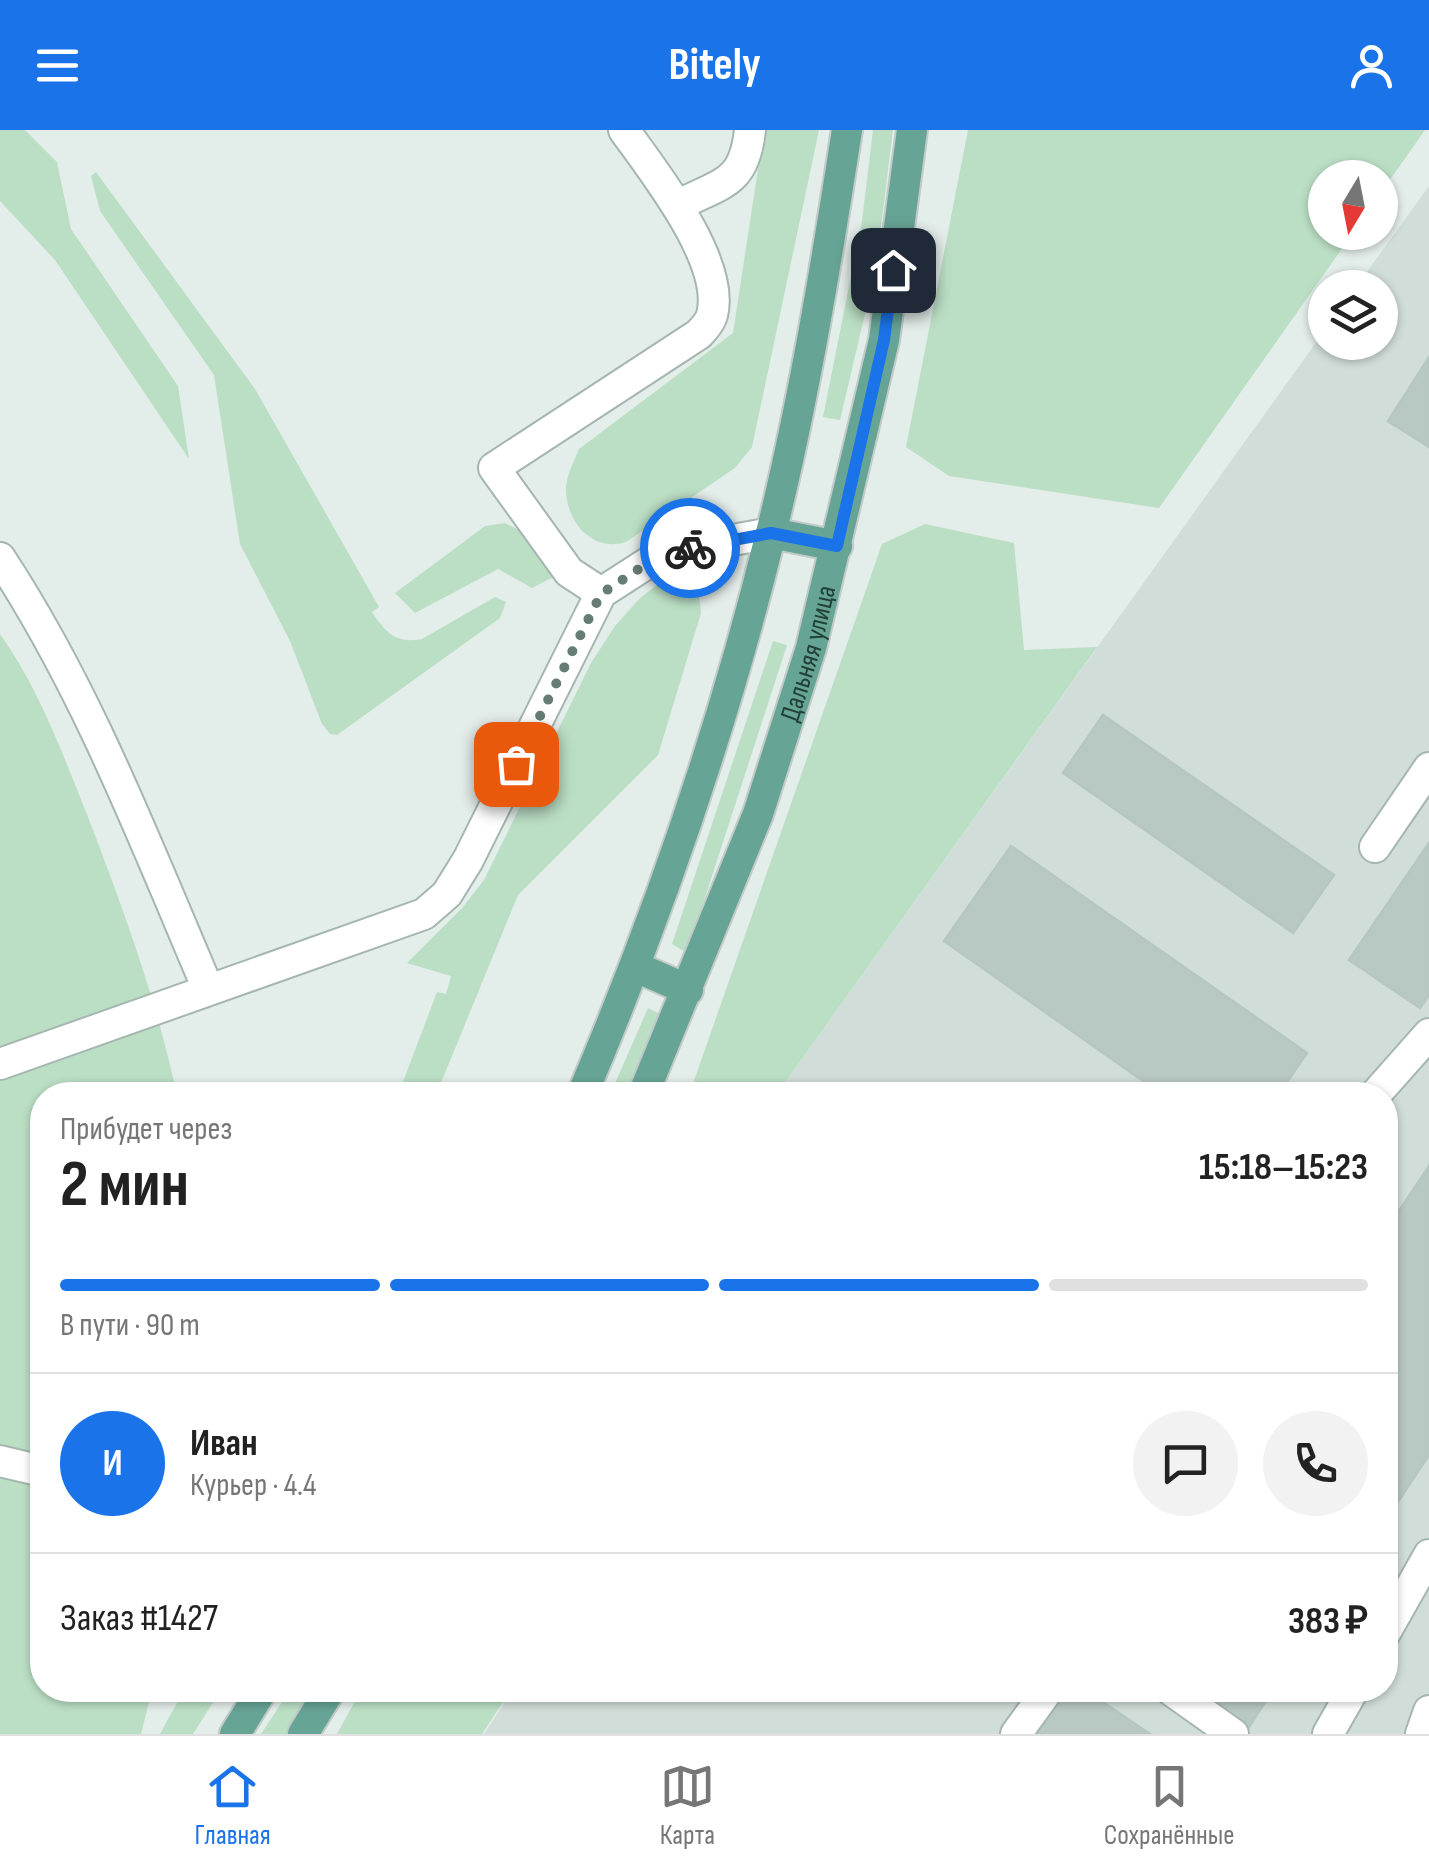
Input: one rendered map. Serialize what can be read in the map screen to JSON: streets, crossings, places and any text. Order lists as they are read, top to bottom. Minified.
{"streets":{"main road":["Дальняя улица"]},"north":"bottom","page":{"header":"Bitely","heading":["2 мин","Прибудет через","15:18–15:23"],"panel":["Иван","Курьер · 4.4","Заказ #1427","383 ₽"],"bar":"В пути · 90 m","round":"И","tabs":["Главная","Карта","Сохранённые"]}}
